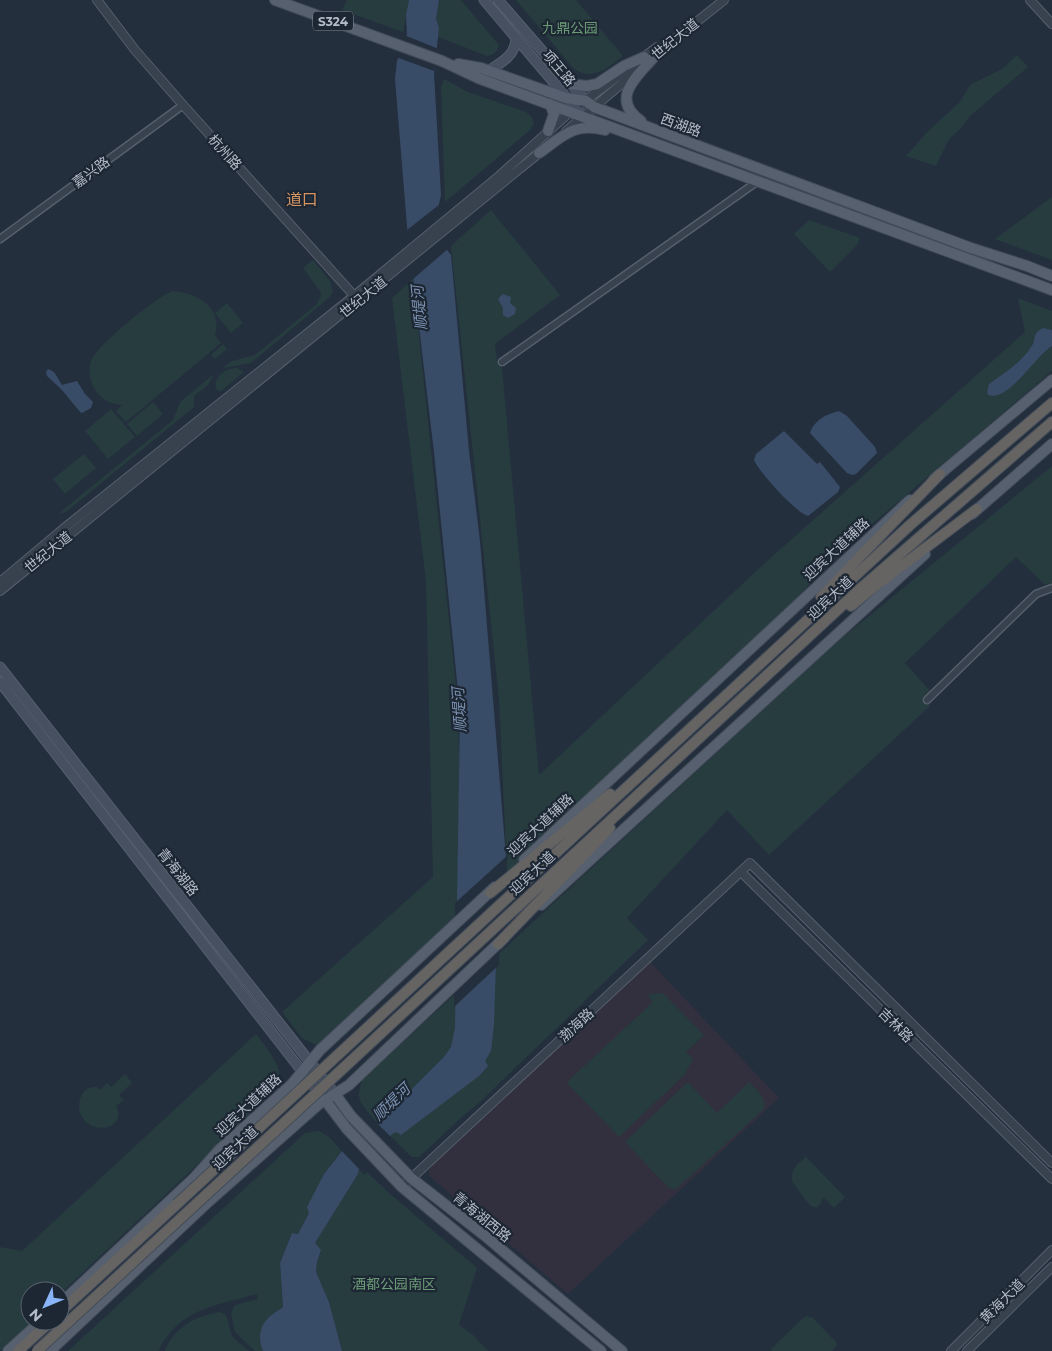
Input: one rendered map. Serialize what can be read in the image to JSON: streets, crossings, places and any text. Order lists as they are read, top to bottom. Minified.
{"streets":{"highway":["迎宾大道"],"main road":["S324","项王路","西湖路","迎宾大道辅路","青海湖路","青海湖西路"],"street":["世纪大道","杭州路","嘉兴路","渤海路","吉林路","黄海大道"]},"crossings":[["S324","西湖路"],["世纪大道","项王路"],["世纪大道","西湖路"],["世纪大道","杭州路"],["项王路","西湖路"],["杭州路","嘉兴路"],["迎宾大道辅路","青海湖路"],["青海湖路","青海湖西路"],["渤海路","吉林路"],["渤海路","青海湖西路"]],"districts":["道口"],"water":["顺堤河"],"parks":["九鼎公园","酒都公园南区"],"north":"bottom left"}
